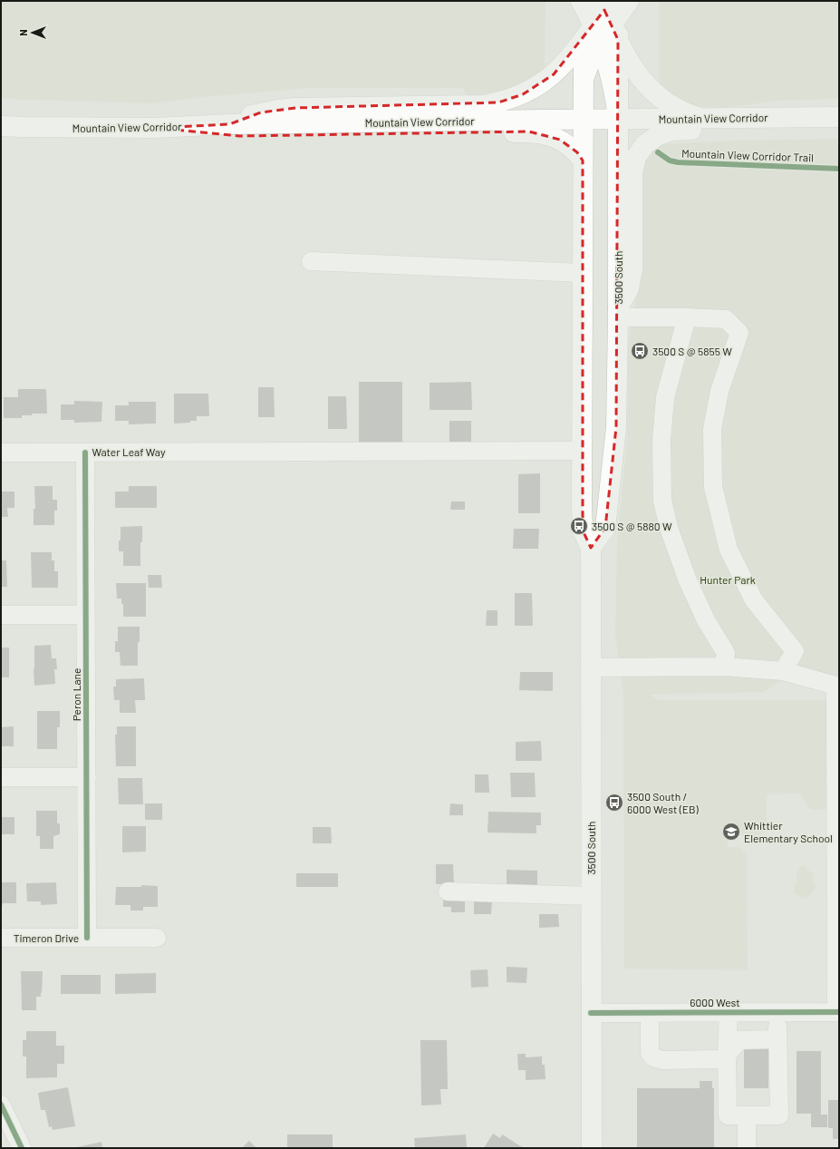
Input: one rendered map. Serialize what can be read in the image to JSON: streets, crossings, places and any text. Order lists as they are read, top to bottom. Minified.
{"streets":{"main road":["Mountain View Corridor","3500 South"],"street":["Water Leaf Way","Peron Lane","Timeron Drive","6000 West"],"cycle path":["Mountain View Corridor Trail"]},"crossings":[["Mountain View Corridor","3500 South"],["3500 South","Water Leaf Way"],["3500 South","6000 West"],["Water Leaf Way","Peron Lane"],["Peron Lane","Timeron Drive"]],"parks":["Hunter Park"],"places":{"bus stop":["3500 S @ 5855 W","3500 S @ 5880 W","3500 South / 6000 West (EB)"],"school or university":["Whittier Elementary School"]},"north":"left"}
